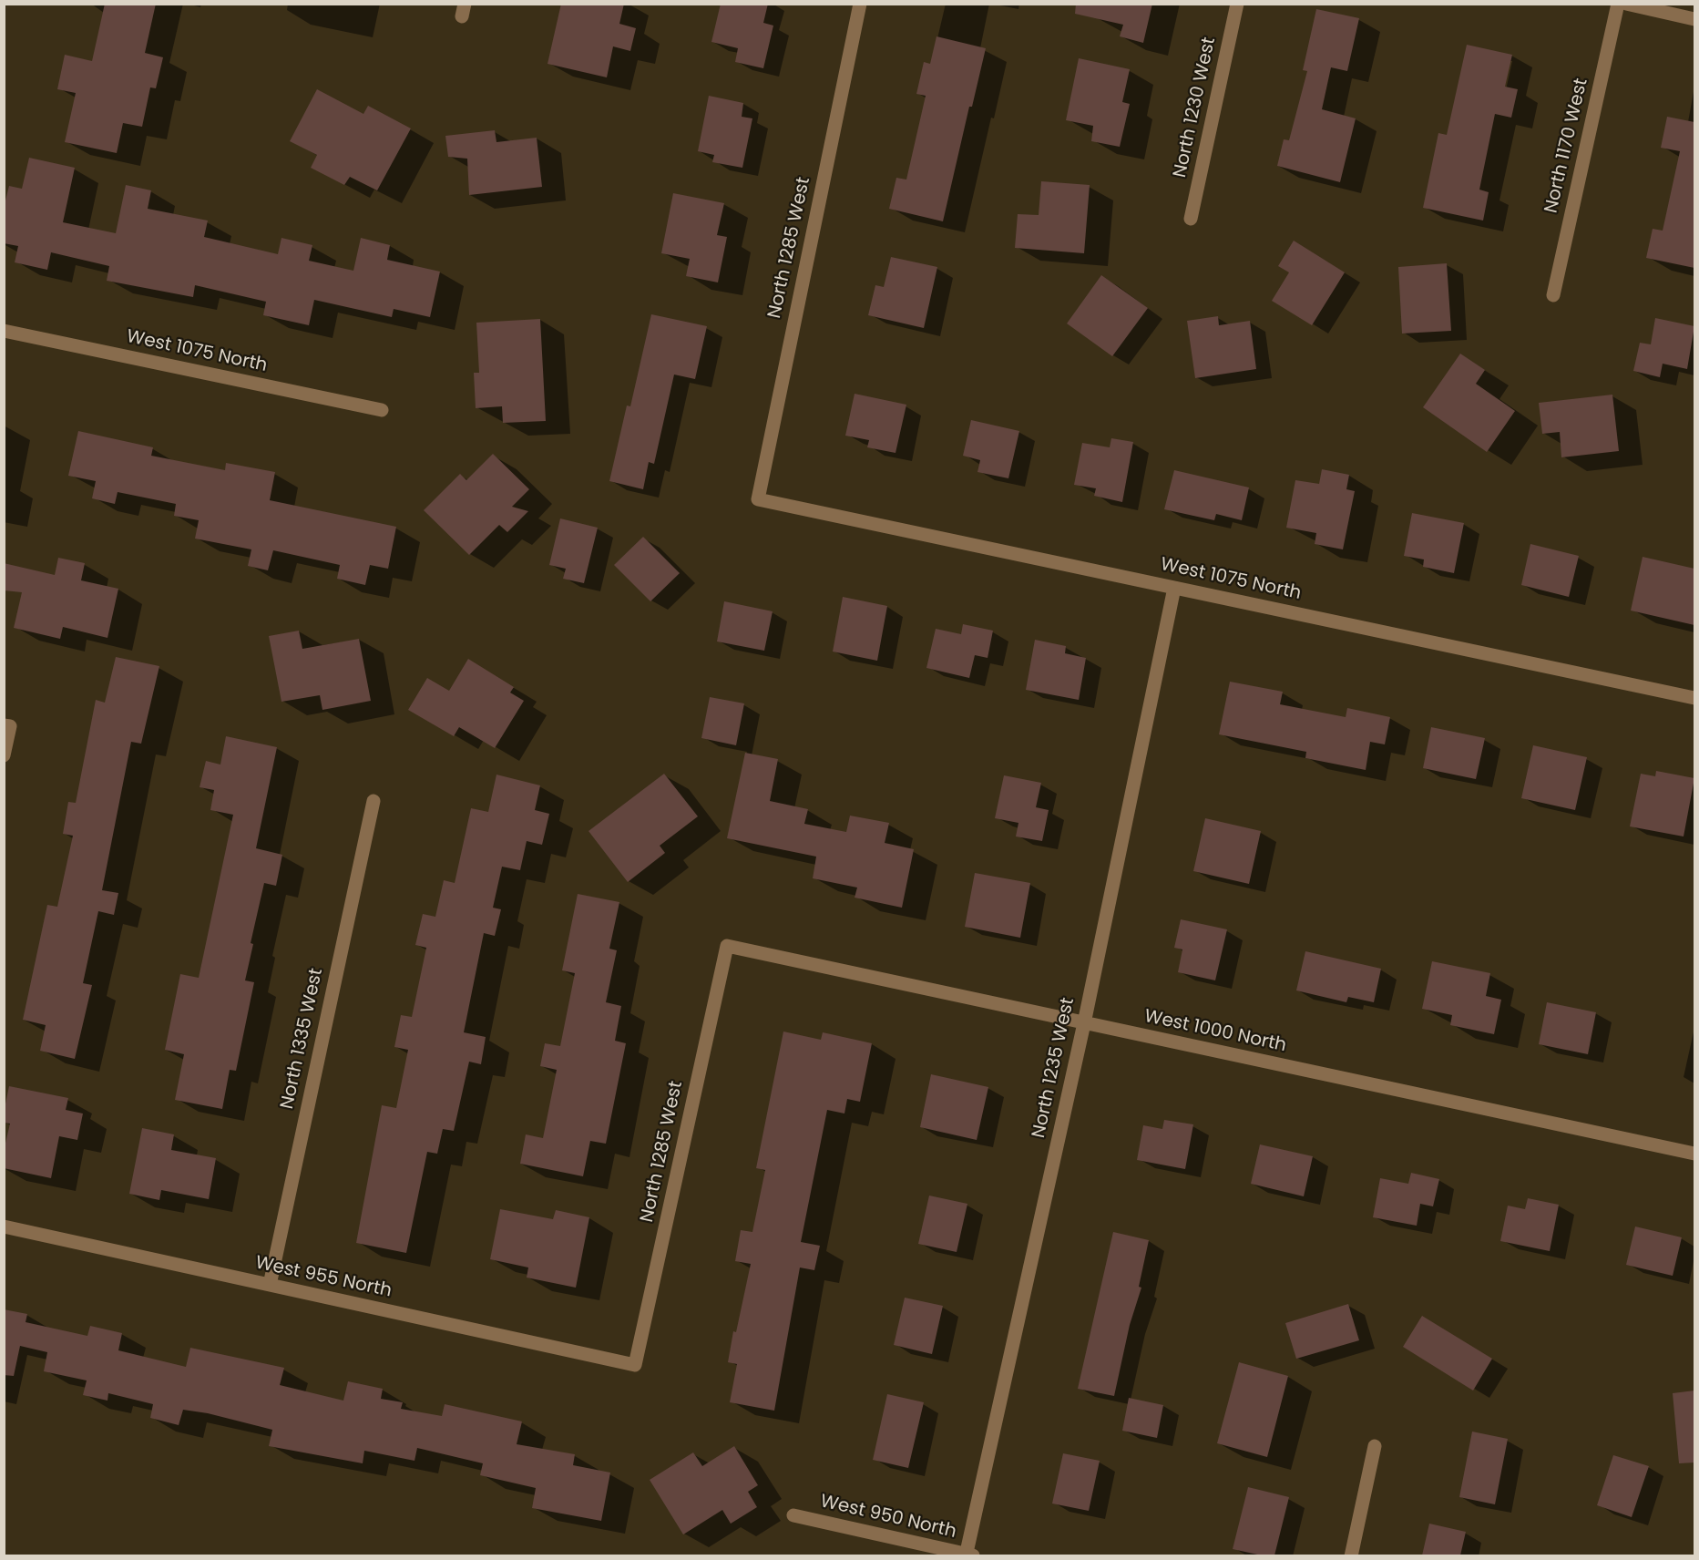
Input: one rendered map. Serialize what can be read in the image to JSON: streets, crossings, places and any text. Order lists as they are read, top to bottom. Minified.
{"streets":{"street":["North 1230 West","North 1170 West","North 1285 West","West 1075 North","West 1000 North","North 1335 West","North 1235 West","West 955 North","West 950 North"]},"crossings":[["North 1285 West","West 1075 North"],["North 1285 West","West 1000 North"],["North 1285 West","West 955 North"],["West 1075 North","North 1235 West"],["West 1000 North","North 1235 West"],["North 1335 West","West 955 North"],["North 1235 West","West 950 North"]]}
